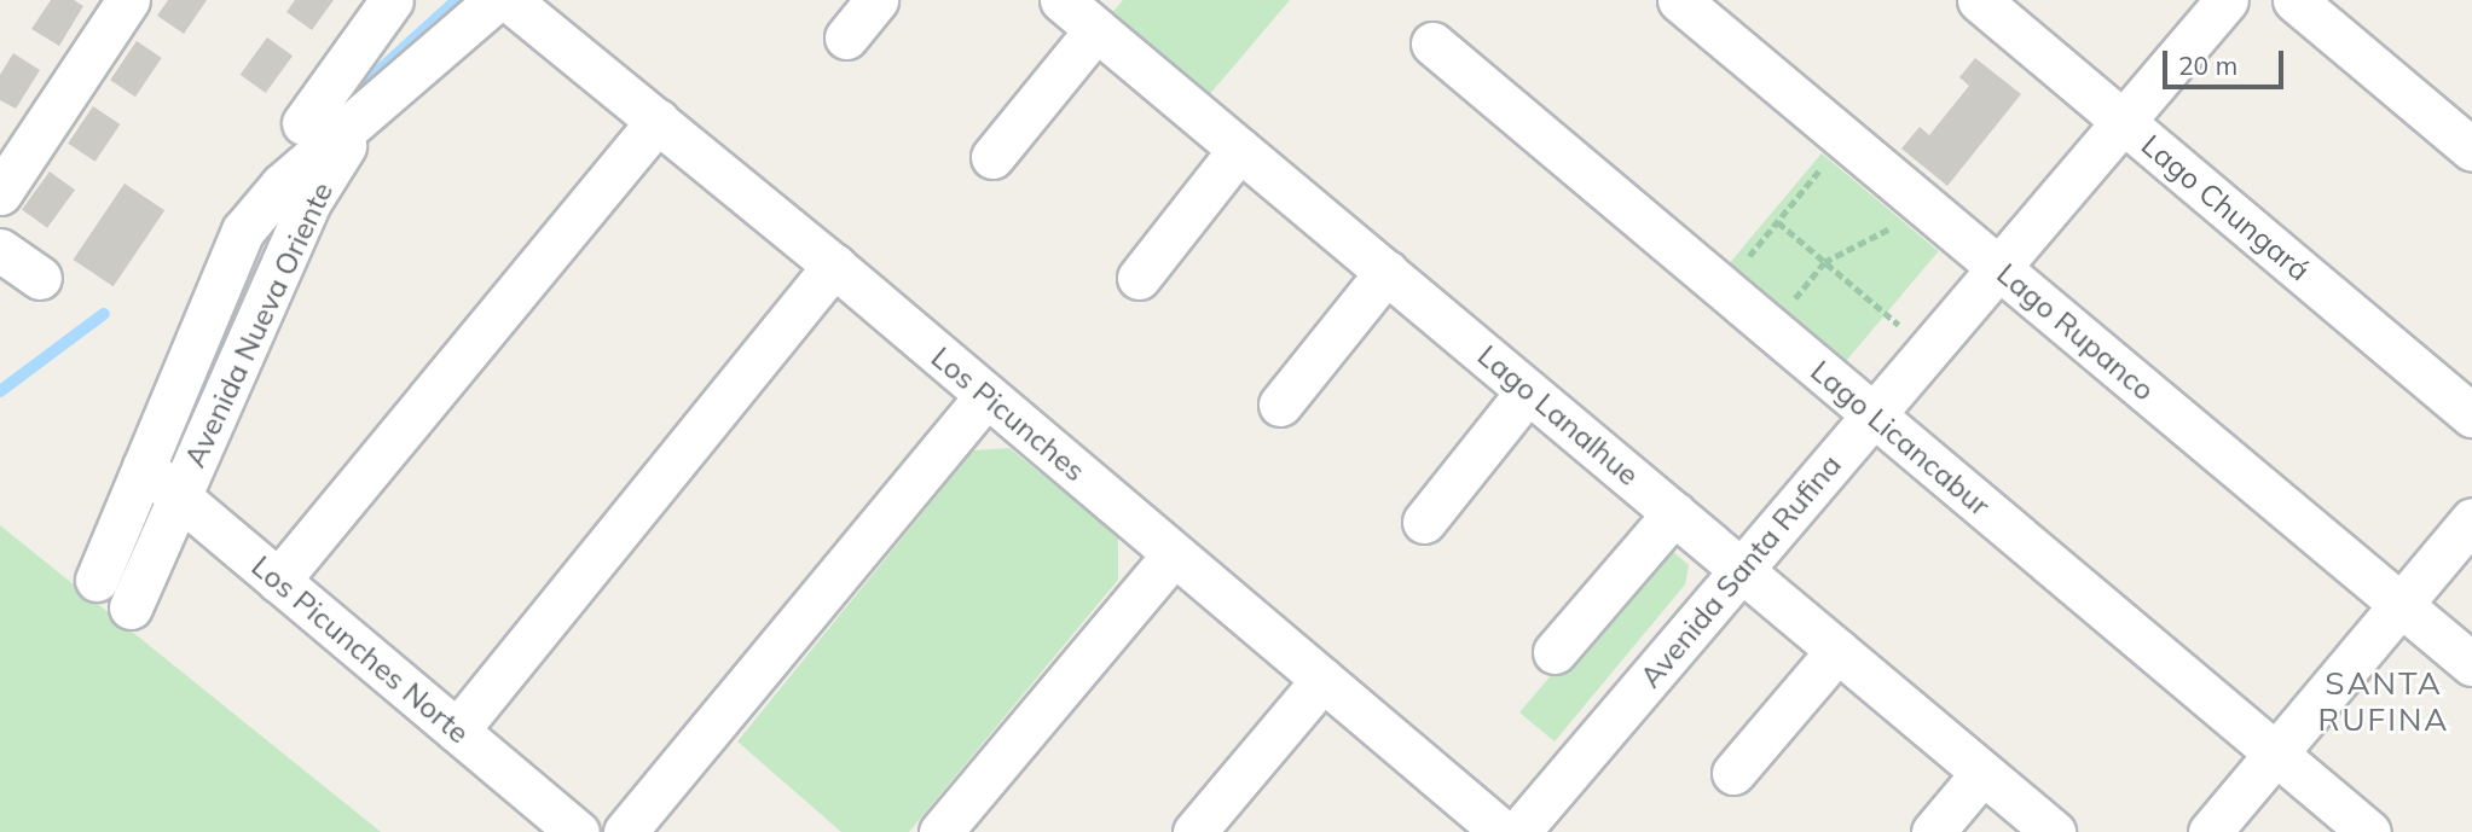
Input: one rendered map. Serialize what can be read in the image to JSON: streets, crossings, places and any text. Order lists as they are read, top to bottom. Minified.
{"streets":{"street":["Lago Chungará","Avenida Nueva Oriente","Lago Rupanco","Los Picunches","Lago Lanalhue","Lago Licancabur","Avenida Santa Rufina","Los Picunches Norte"]},"crossings":[["Lago Chungará","Avenida Santa Rufina"],["Avenida Nueva Oriente","Los Picunches Norte"],["Lago Rupanco","Avenida Santa Rufina"],["Lago Lanalhue","Avenida Santa Rufina"],["Lago Licancabur","Avenida Santa Rufina"]],"districts":["SANTA RUFINA"],"scale_bar":"20 m"}
